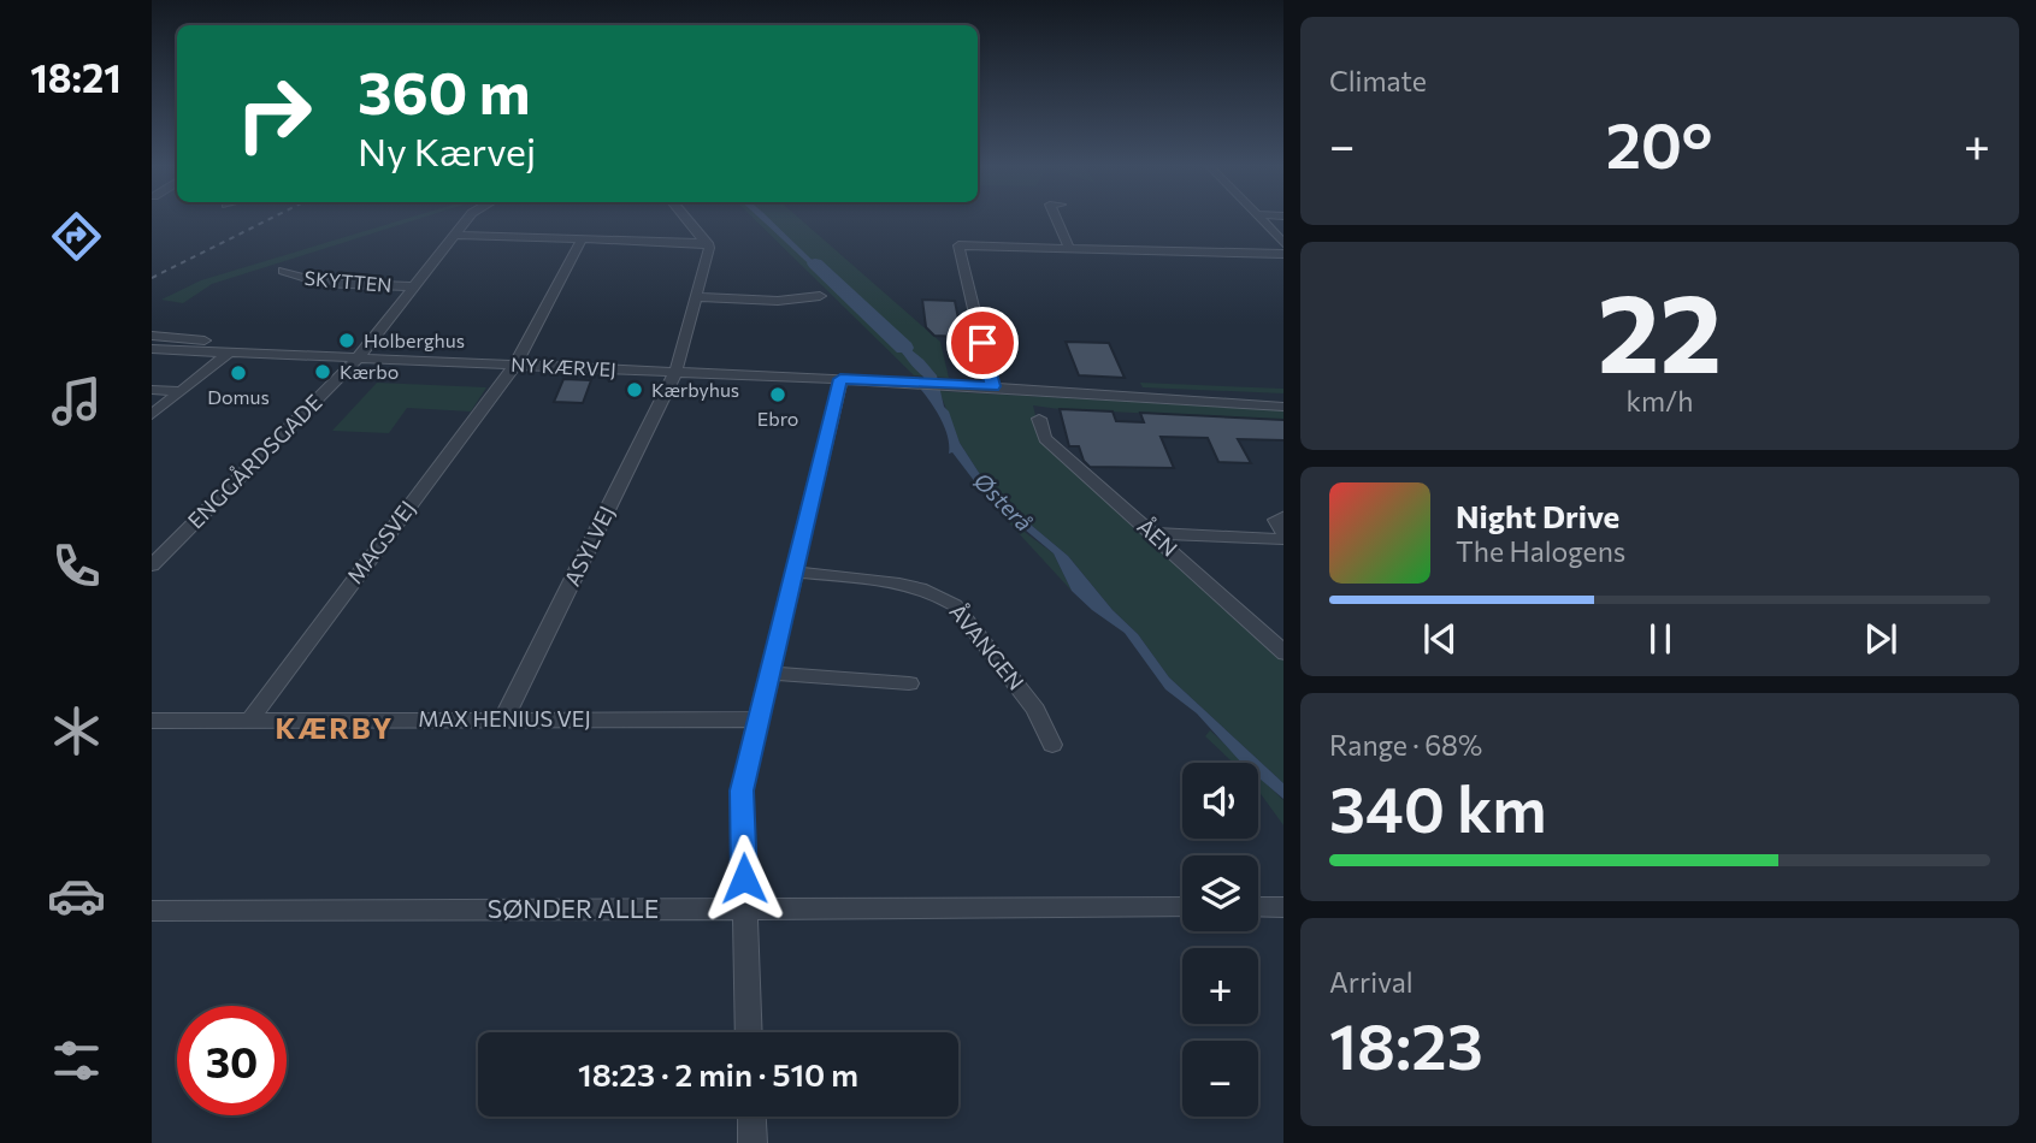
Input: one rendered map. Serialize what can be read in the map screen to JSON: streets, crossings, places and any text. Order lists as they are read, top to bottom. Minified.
{"streets":{"street":["SKYTTEN","NY KÆRVEJ","ENGGÅRDSGADE","ÅEN","MAGSVEJ","ASYLVEJ","ÅVANGEN","MAX HENIUS VEJ","SØNDER ALLE"]},"crossings":[["SKYTTEN","ENGGÅRDSGADE"],["NY KÆRVEJ","ENGGÅRDSGADE"],["NY KÆRVEJ","MAGSVEJ"],["NY KÆRVEJ","ASYLVEJ"],["MAGSVEJ","MAX HENIUS VEJ"],["ASYLVEJ","MAX HENIUS VEJ"]],"districts":["KÆRBY"],"water":["Østerå"],"places":["Holberghus","Kærbo","Domus","Kærbyhus","Ebro"],"page":{"tabs":"18:21","tile":["Climate",["22","km/h"],["Range · 68%","340 km"],["Arrival","18:23"]],"turn":["360 m","Ny Kærvej"],"heat":["−","20°","+"],"song":["Night Drive","The Halogens"],"map_buttons":["+","−"],"limit":"30","trip":"18:23 · 2 min · 510 m"}}
